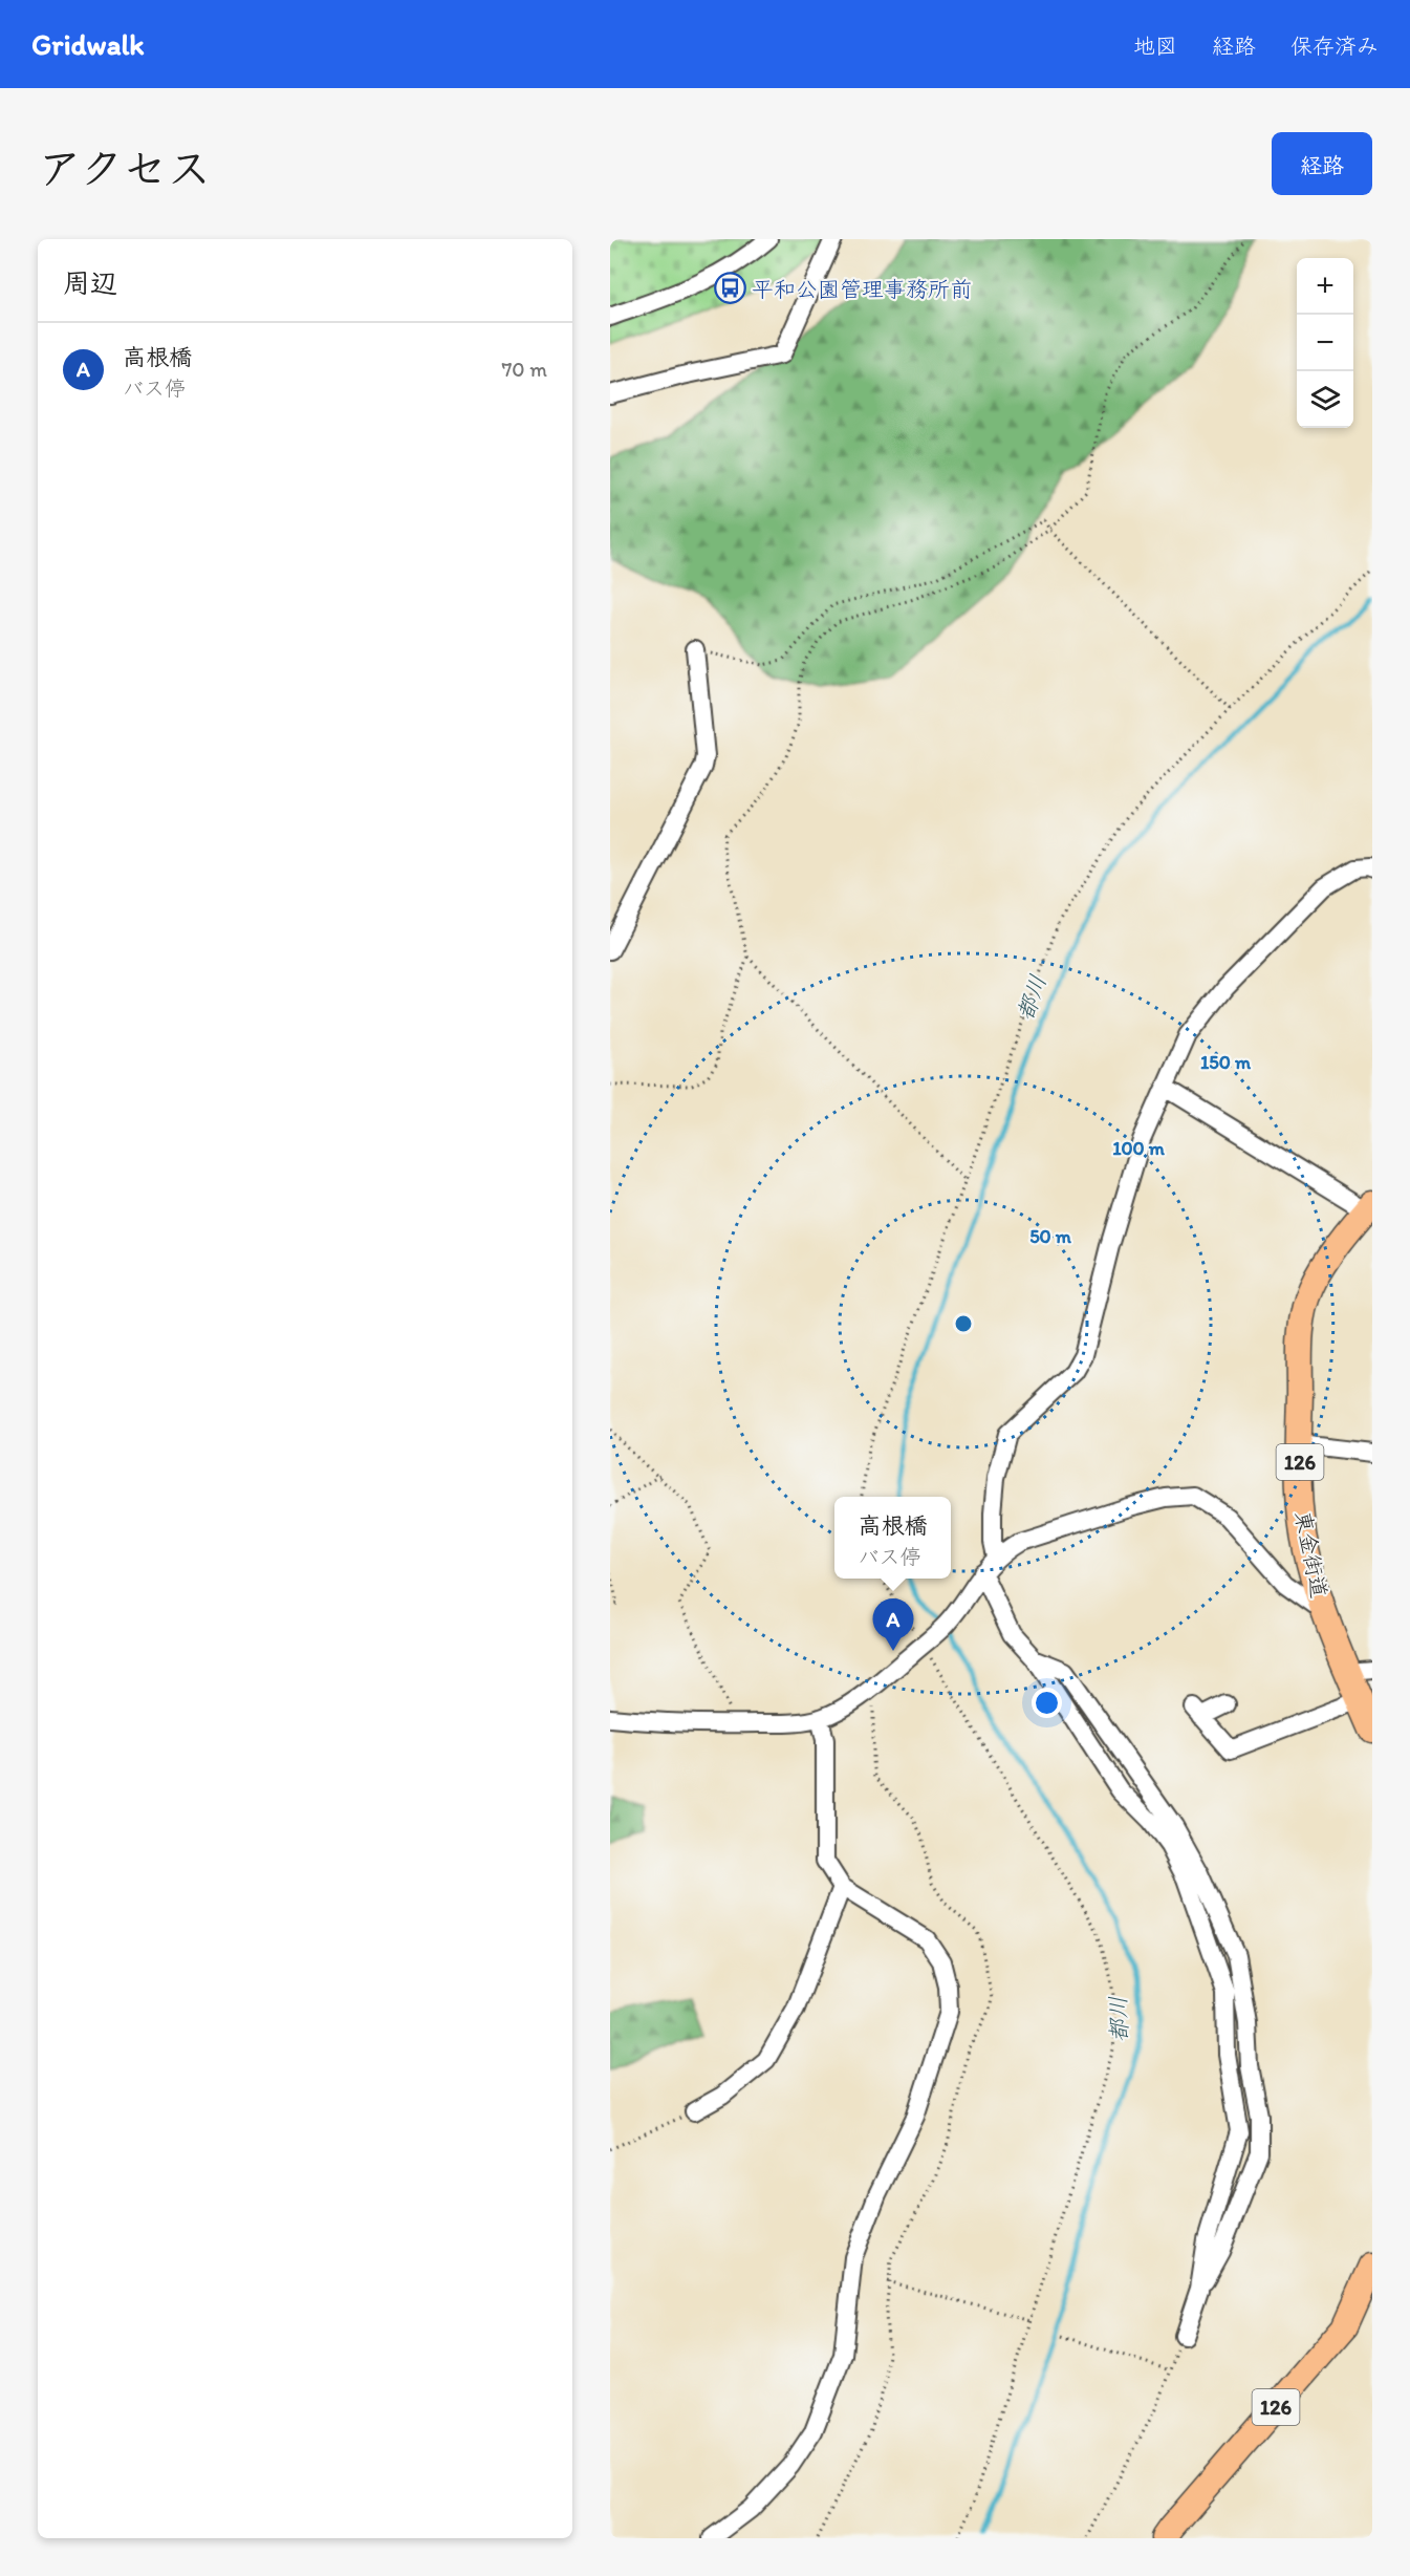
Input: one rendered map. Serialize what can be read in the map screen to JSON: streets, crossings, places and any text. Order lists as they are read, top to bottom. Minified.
{"streets":{"highway":["126","東金街道"]},"water":["都川"],"places":{"bus stop":["平和公園管理事務所前"]},"page":{"header":"Gridwalk","nav":["地図","経路","保存済み"],"title":"アクセス","buttons":"経路","heading":"周辺","map_buttons":["+","−"],"list":[{"mark":"A","name":"高根橋","note":"バス停","value":"70 m"}],"popup":["高根橋","バス停"],"pins":"A"},"rings":["150 m","100 m","50 m"]}
